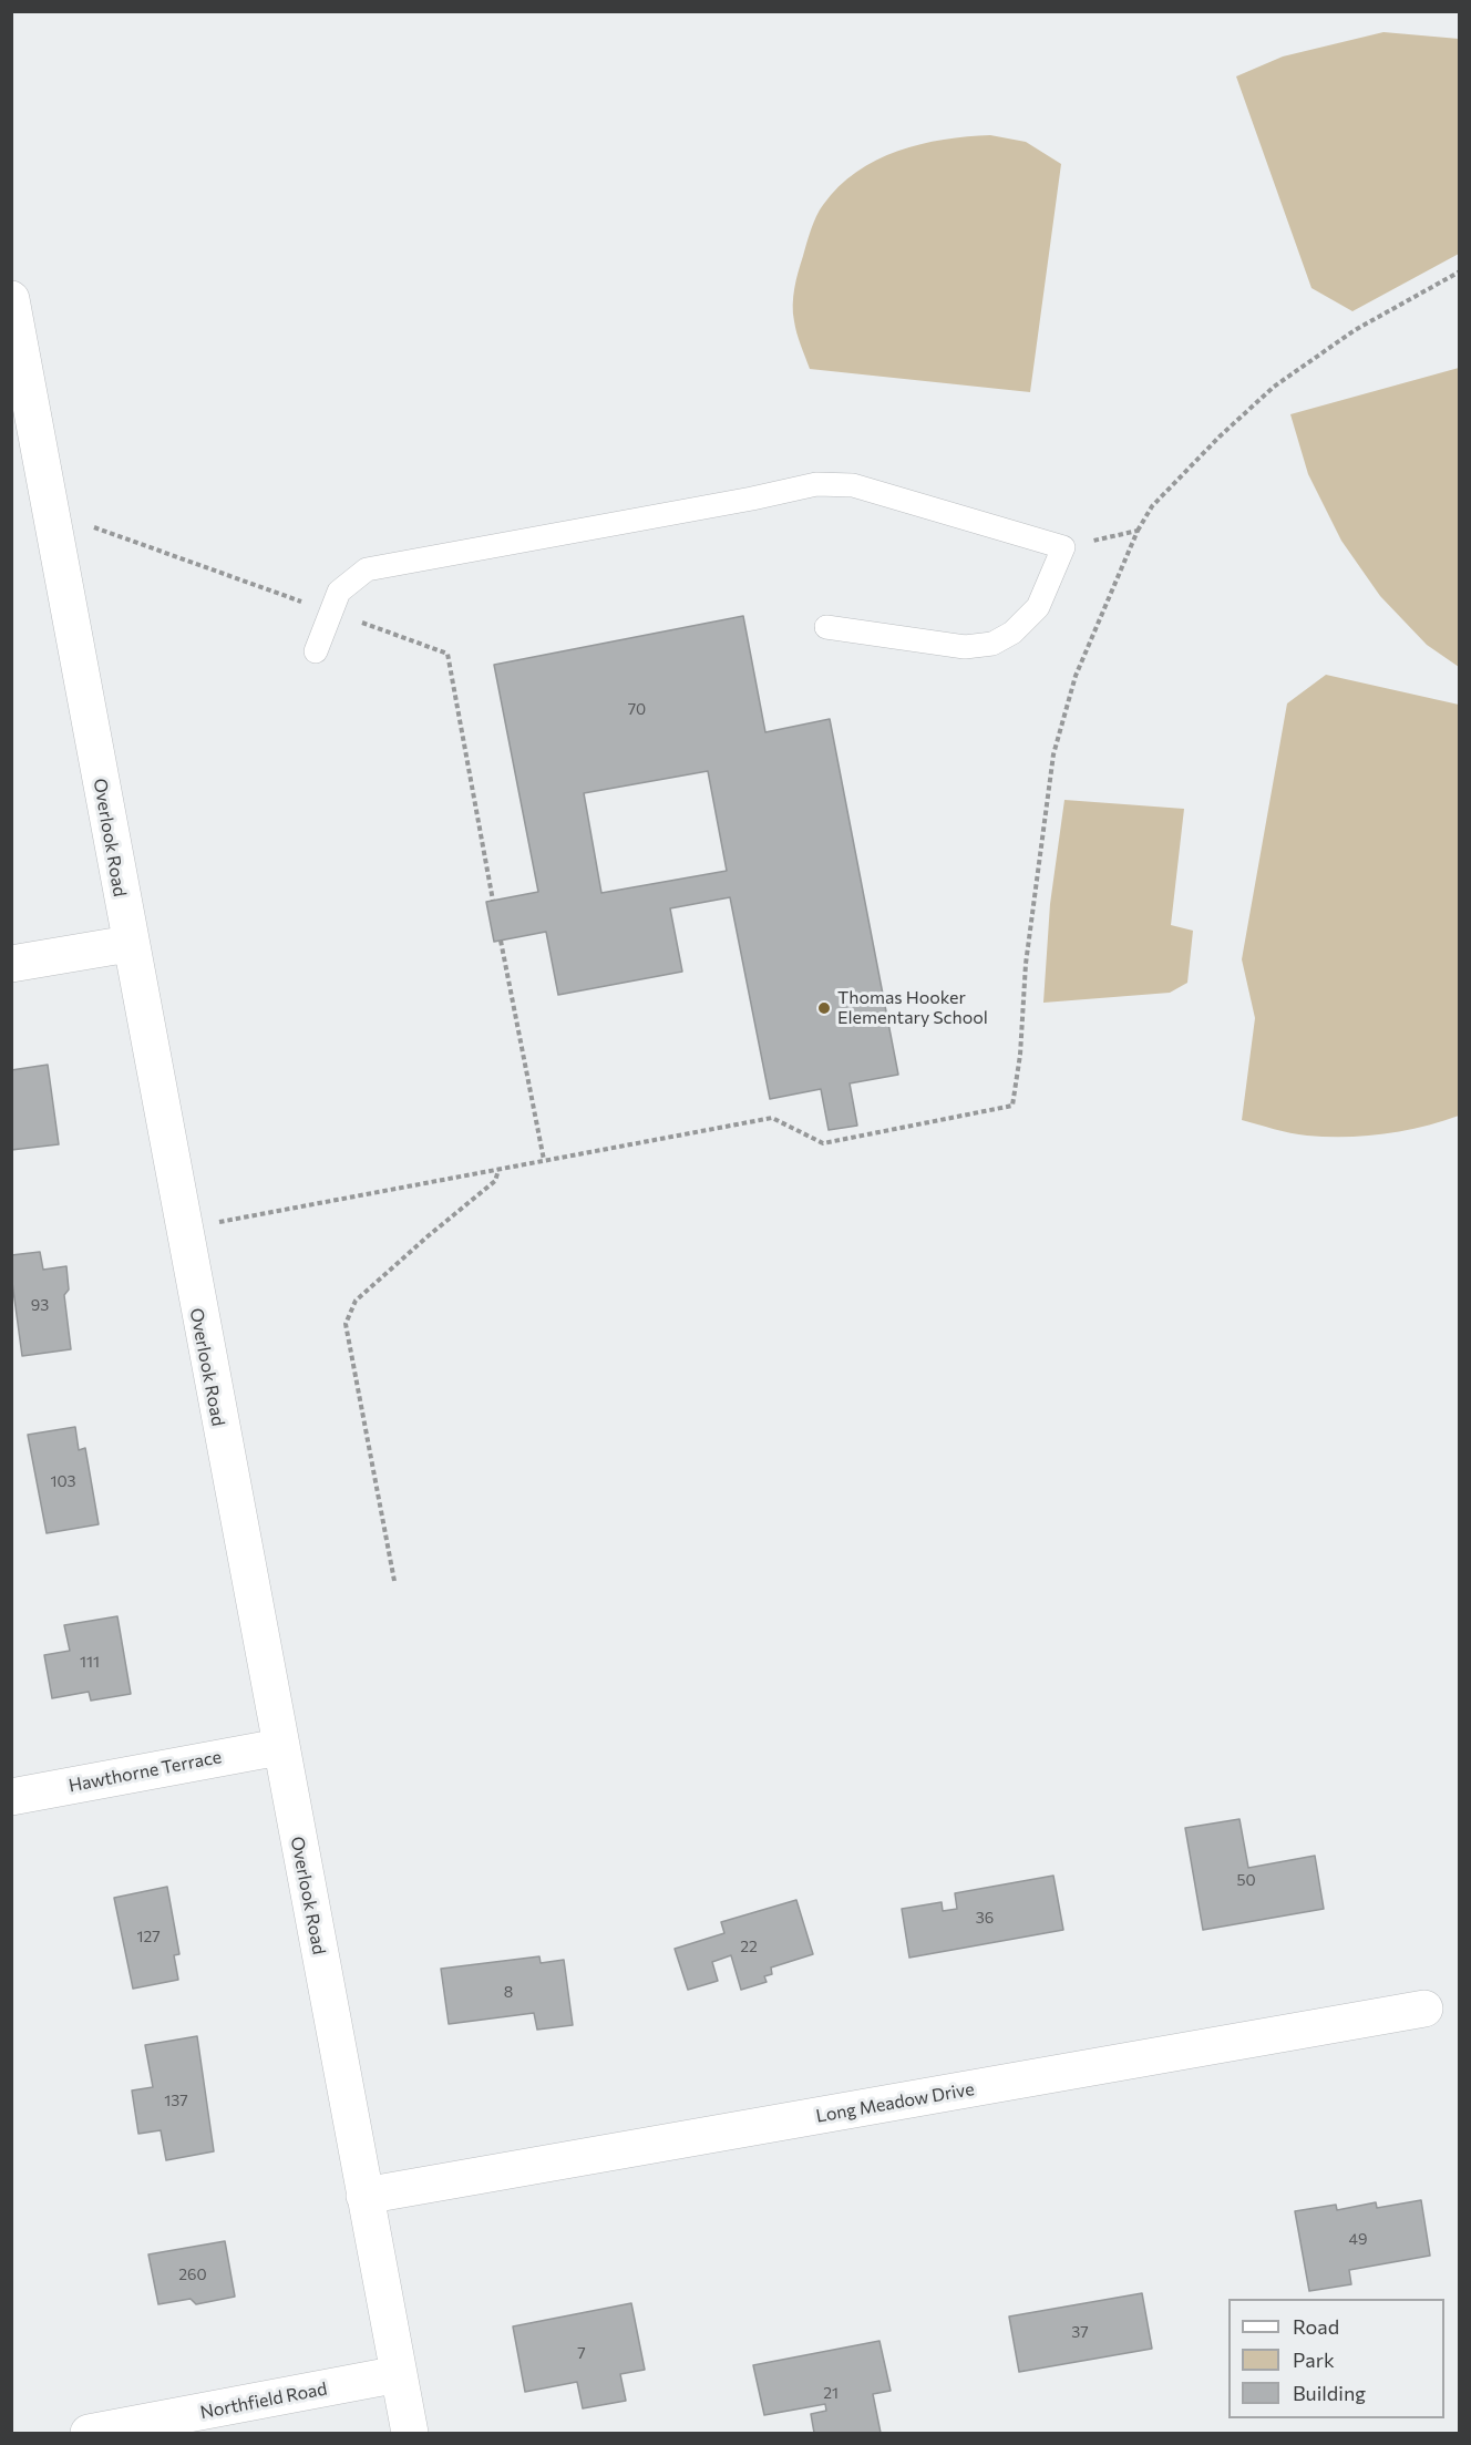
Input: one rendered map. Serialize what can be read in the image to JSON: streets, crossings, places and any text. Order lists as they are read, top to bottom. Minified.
{"streets":{"street":["Overlook Road","Hawthorne Terrace","Long Meadow Drive","Northfield Road"]},"crossings":[["Overlook Road","Hawthorne Terrace"],["Overlook Road","Long Meadow Drive"],["Overlook Road","Northfield Road"]],"places":["Thomas Hooker Elementary School"],"house_numbers":["70","93","103","111","50","36","127","22","8","137","49","260","37","7","21"],"legend":["Road","Park","Building"]}
